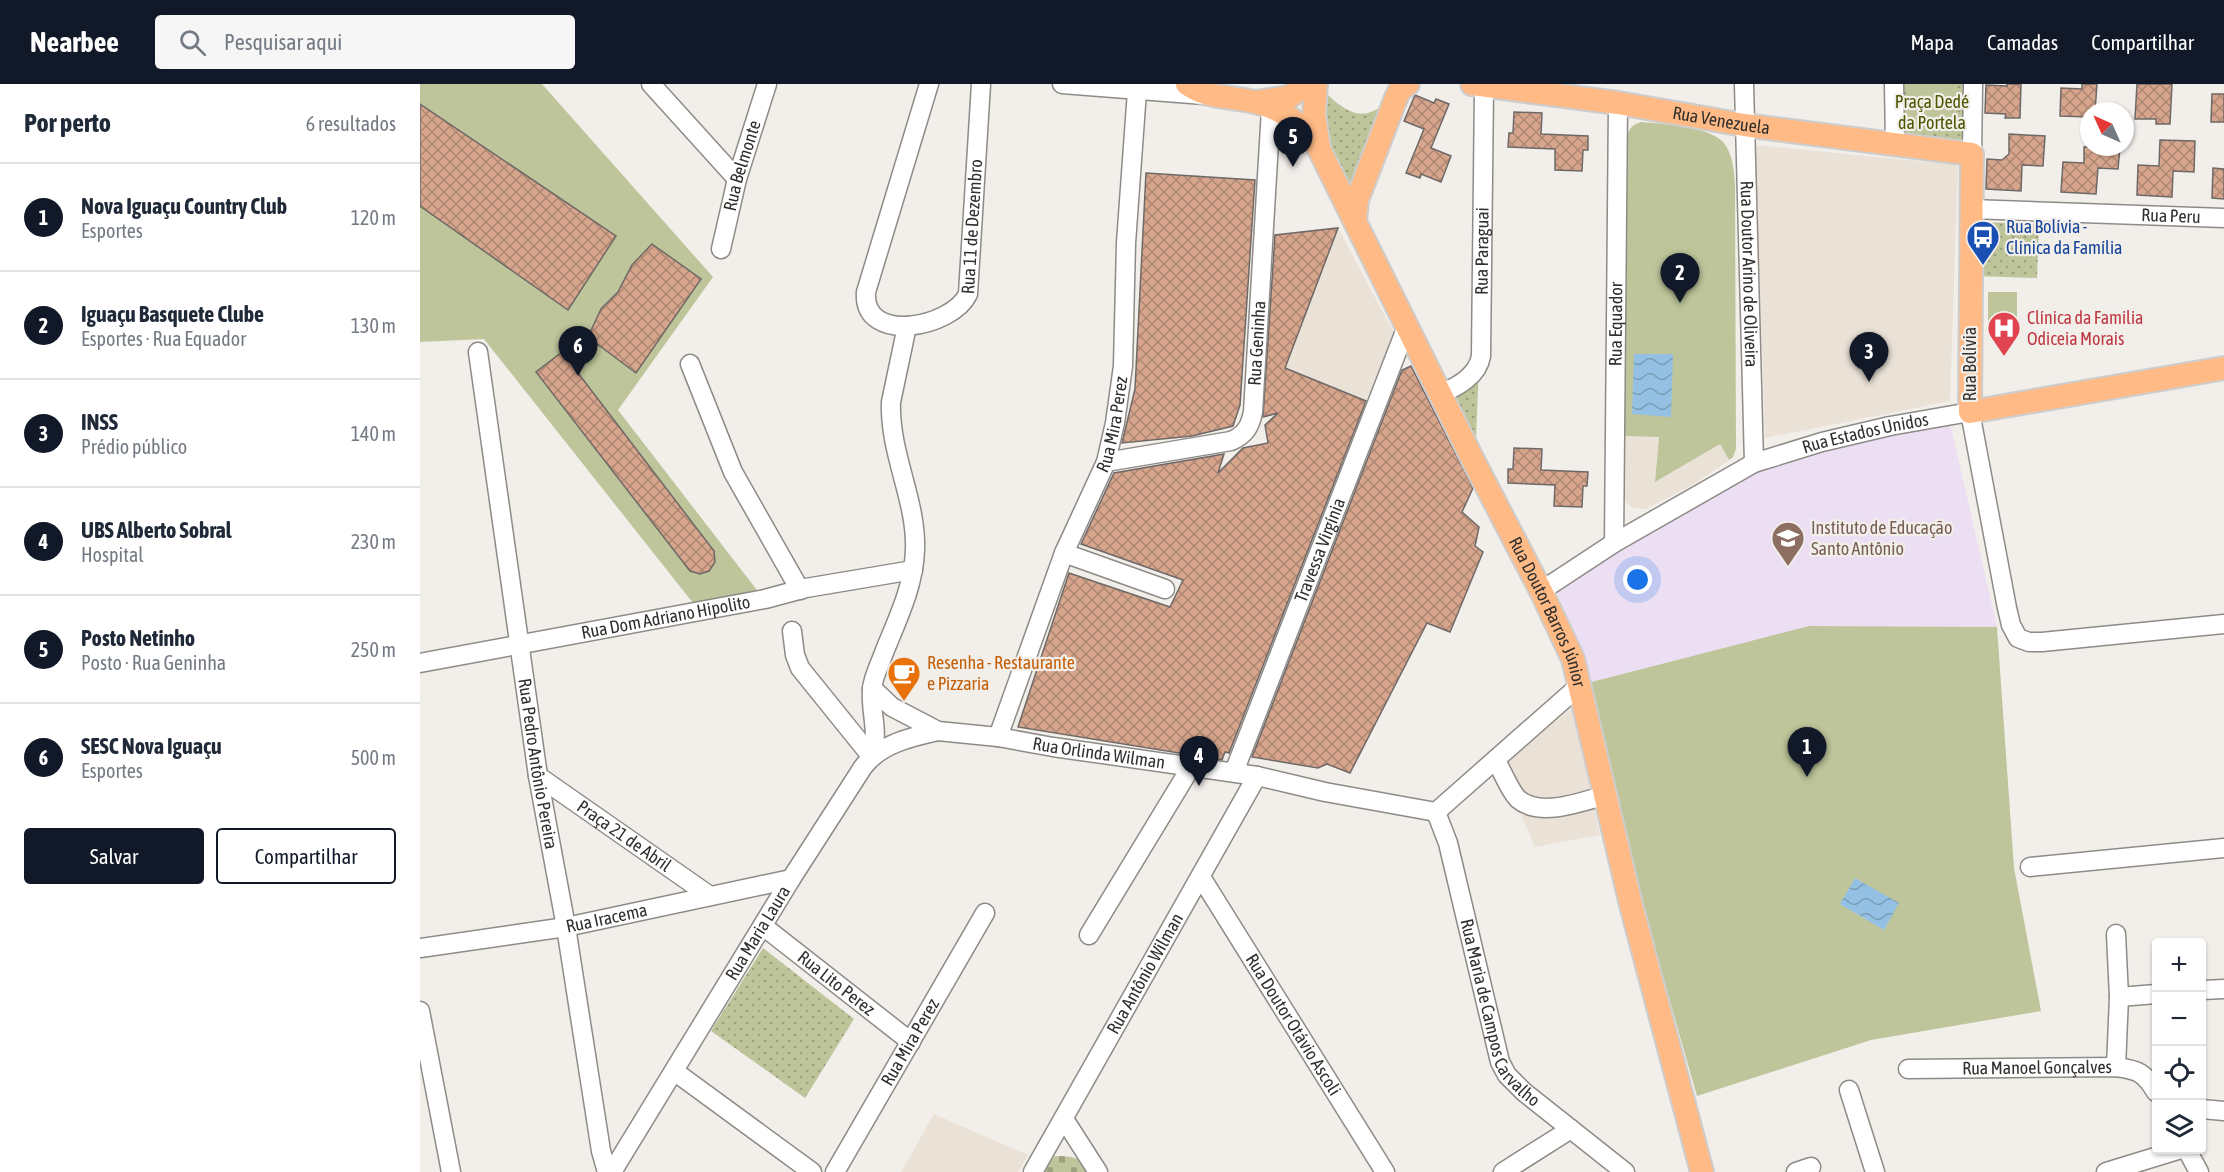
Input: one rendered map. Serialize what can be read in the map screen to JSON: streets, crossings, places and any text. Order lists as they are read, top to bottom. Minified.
{"streets":{"main road":["Rua Venezuela","Rua Bolívia","Rua Estados Unidos","Rua Doutor Barros Júnior"],"street":["Rua Belmonte","Rua Peru","Rua 11 de Dezembro","Rua Paraguai","Rua Doutor Arino de Oliveira","Rua Equador","Rua Geninha","Rua Mira Perez","Travessa Virgínia","Rua Dom Adriano Hipolito","Rua Orlinda Wilman","Rua Pedro Antônio Pereira","Praça 21 de Abril","Rua Iracema","Rua Maria Laura","Rua Antônio Wilman","Rua Lito Perez","Rua Maria de Campos Carvalho","Rua Doutor Otávio Ascoli","Rua Manoel Gonçalves"]},"crossings":[["Rua Venezuela","Rua Paraguai"],["Rua Venezuela","Rua Doutor Arino de Oliveira"],["Rua Venezuela","Rua Equador"],["Rua Venezuela","Rua Bolívia"],["Rua Peru","Rua Bolívia"],["Rua Paraguai","Rua Doutor Barros Júnior"],["Rua Doutor Arino de Oliveira","Rua Estados Unidos"],["Rua Equador","Rua Estados Unidos"],["Rua Geninha","Rua Mira Perez"],["Rua Bolívia","Rua Estados Unidos"],["Rua Mira Perez","Rua Orlinda Wilman"],["Rua Mira Perez","Rua Lito Perez"],["Rua Estados Unidos","Rua Doutor Barros Júnior"],["Travessa Virgínia","Rua Doutor Barros Júnior"],["Travessa Virgínia","Rua Orlinda Wilman"],["Rua Dom Adriano Hipolito","Rua Pedro Antônio Pereira"],["Rua Orlinda Wilman","Rua Antônio Wilman"],["Rua Orlinda Wilman","Rua Maria de Campos Carvalho"],["Rua Pedro Antônio Pereira","Praça 21 de Abril"],["Rua Pedro Antônio Pereira","Rua Iracema"],["Praça 21 de Abril","Rua Iracema"],["Rua Iracema","Rua Maria Laura"],["Rua Maria Laura","Rua Lito Perez"],["Rua Antônio Wilman","Rua Doutor Otávio Ascoli"]],"parks":["Praça Dedé da Portela"],"places":{"bus stop":["Rua Bolívia - Clínica da Família"],"hospital":["Clínica da Familia Odiceia Morais"],"school or university":["Instituto de Educação Santo Antônio"],"cafe":["Resenha - Restaurante e Pizzaria"]},"north":"top left","page":{"header":"Nearbee","search":"Pesquisar aqui","nav":["Mapa","Camadas","Compartilhar"],"heading":["Por perto","6 resultados"],"pins":["5","2","6","3","1","4"],"list":[{"mark":"1","name":"Nova Iguaçu Country Club","note":"Esportes","value":"120 m"},{"mark":"2","name":"Iguaçu Basquete Clube","note":"Esportes · Rua Equador","value":"130 m"},{"mark":"3","name":"INSS","note":"Prédio público","value":"140 m"},{"mark":"4","name":"UBS Alberto Sobral","note":"Hospital","value":"230 m"},{"mark":"5","name":"Posto Netinho","note":"Posto · Rua Geninha","value":"250 m"},{"mark":"6","name":"SESC Nova Iguaçu","note":"Esportes","value":"500 m"}],"buttons":["Salvar","Compartilhar"],"map_buttons":["+","−"]}}
